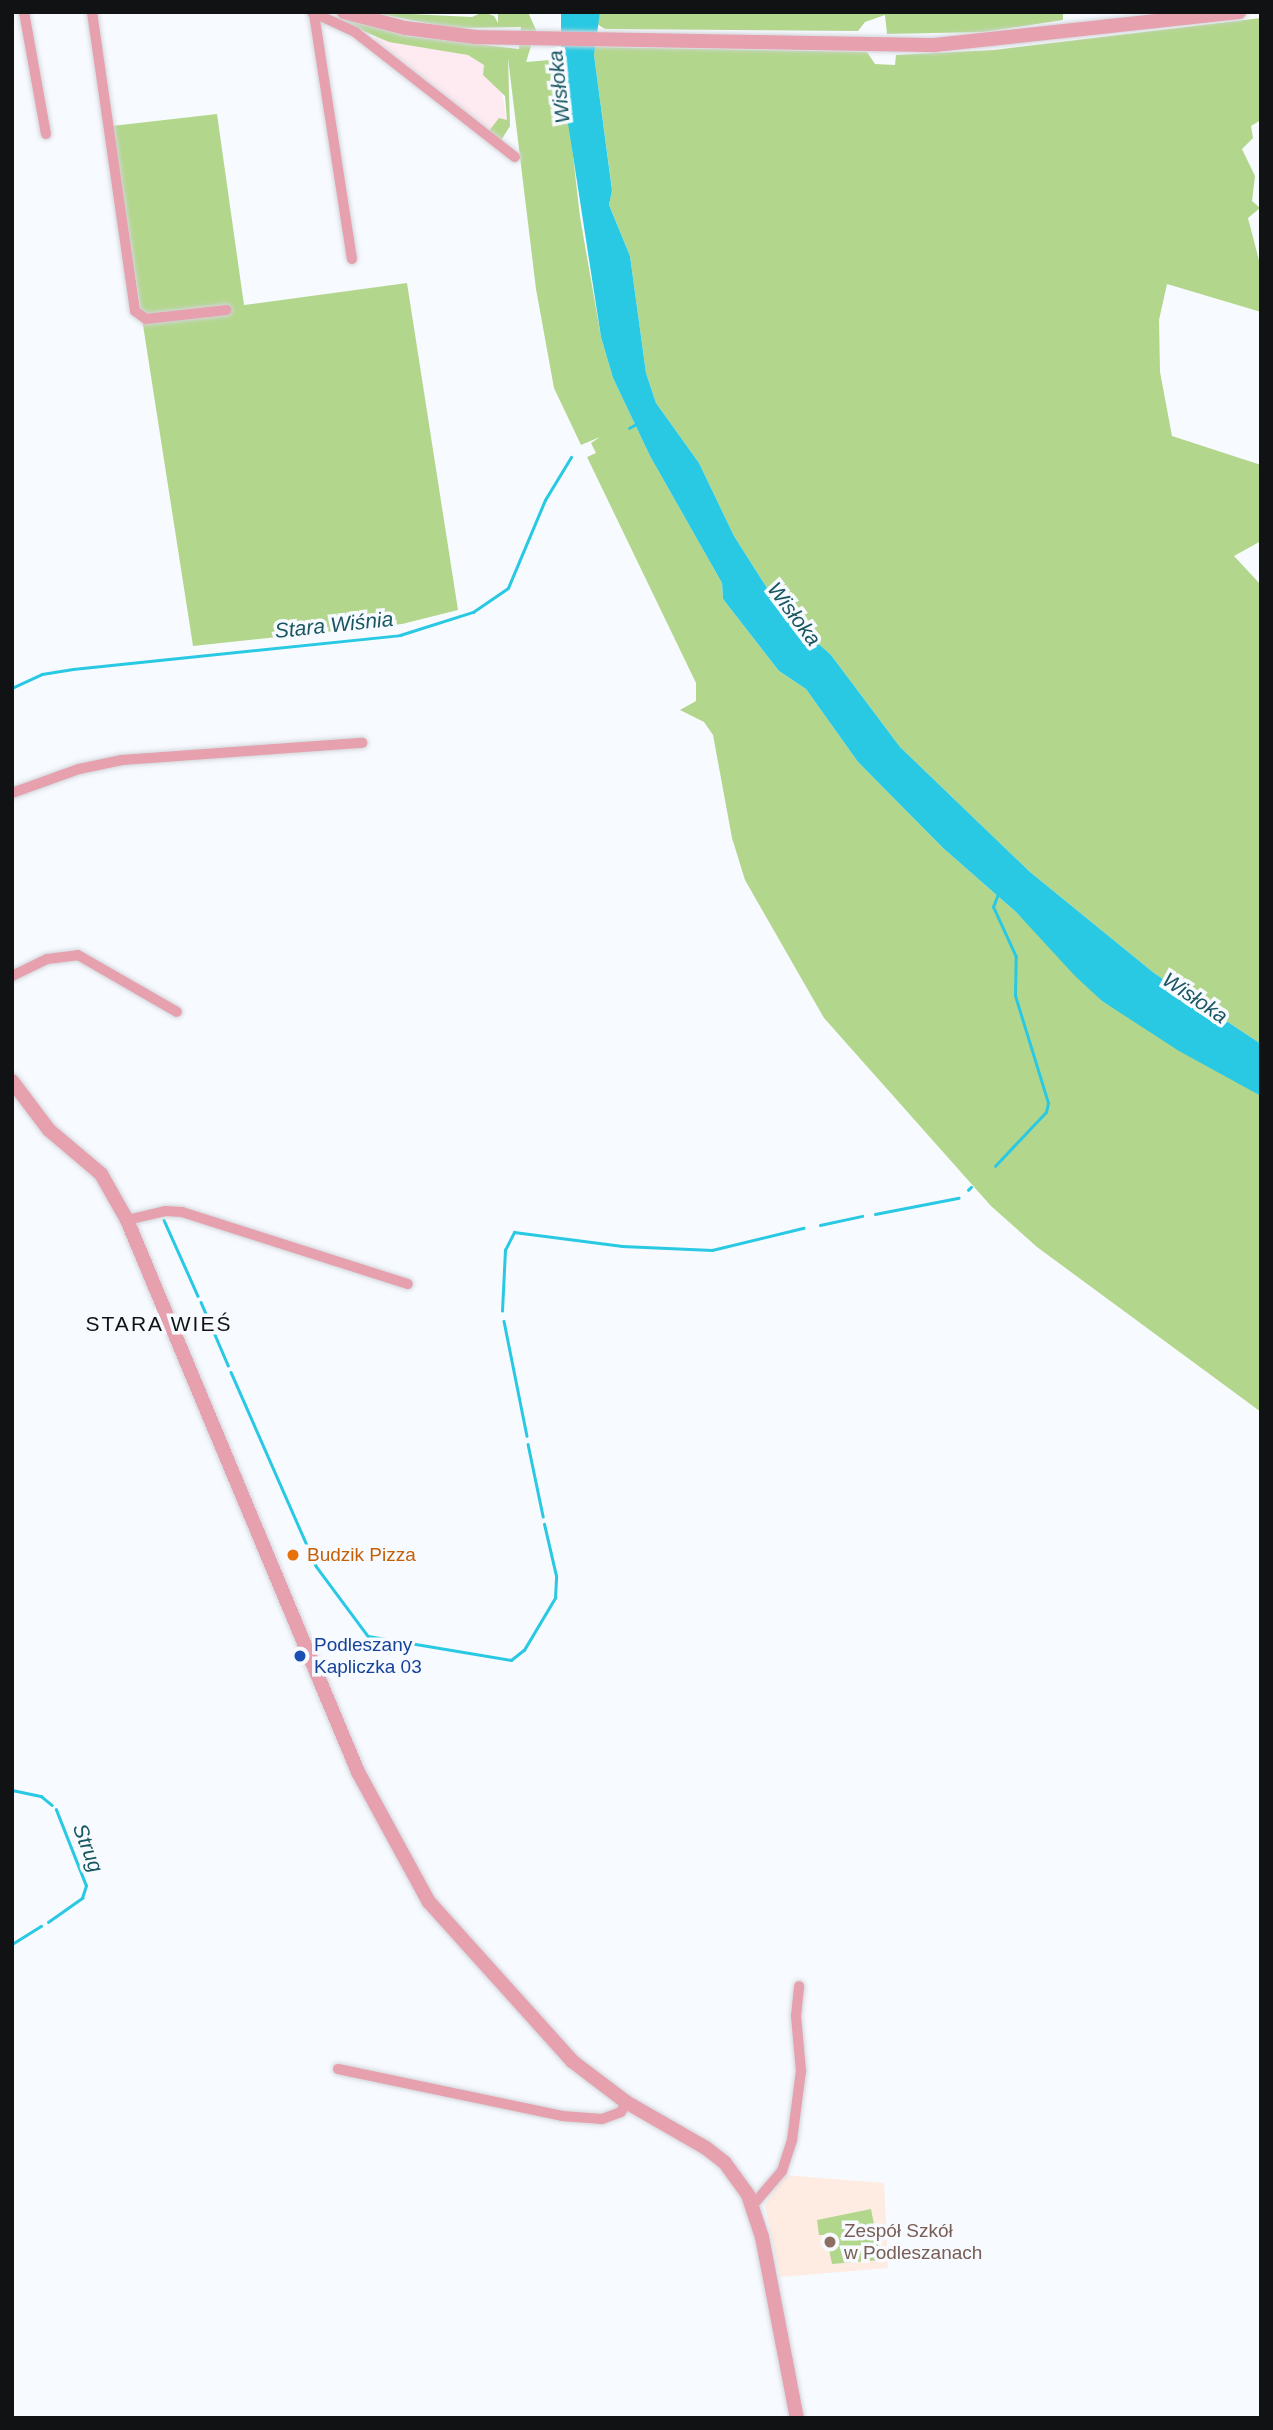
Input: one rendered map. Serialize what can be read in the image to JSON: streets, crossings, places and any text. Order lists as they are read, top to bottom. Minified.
{"districts":["STARA WIEŚ"],"water":["Wisłoka","Stara Wiśnia","Strug"],"places":["Budzik Pizza","Podleszany Kapliczka 03","Zespół Szkół w Podleszanach"]}
